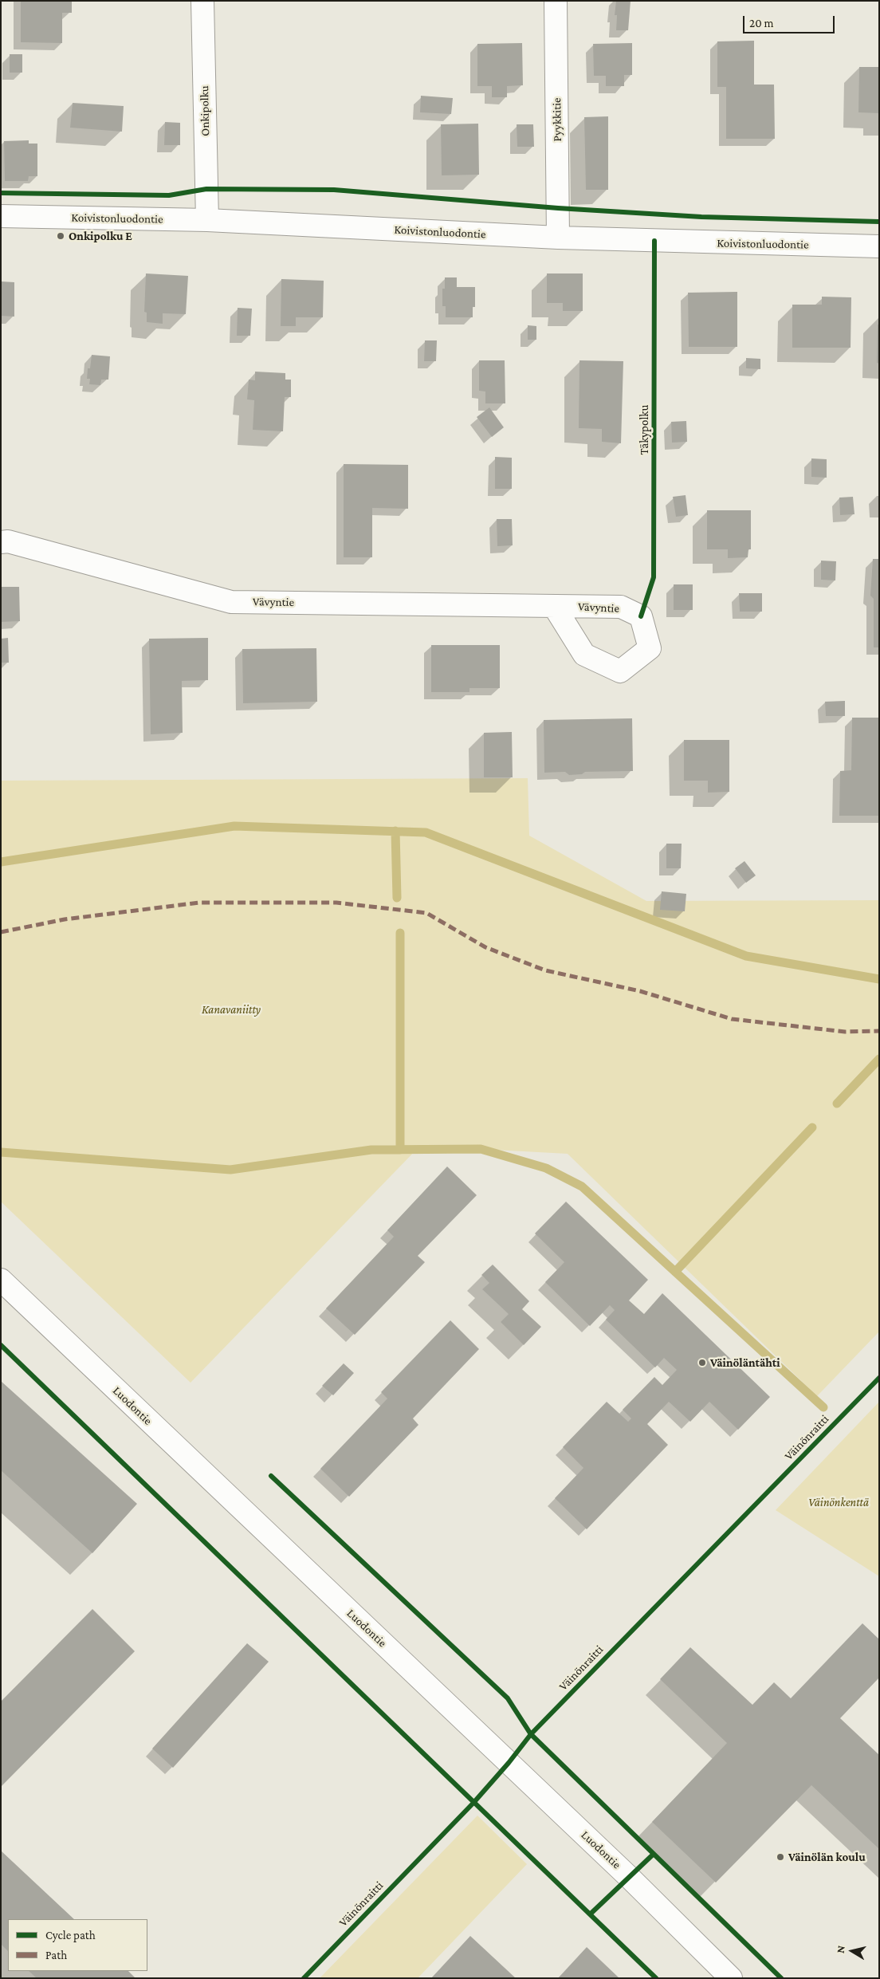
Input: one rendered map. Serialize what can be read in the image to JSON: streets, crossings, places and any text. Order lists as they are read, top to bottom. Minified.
{"streets":{"street":["Onkipolku","Pyykkitie","Koivistonluodontie","Vävyntie","Luodontie"],"cycle path":["Täkypolku","Väinönraitti"]},"crossings":[["Onkipolku","Koivistonluodontie"],["Pyykkitie","Koivistonluodontie"]],"parks":["Kanavaniitty","Väinönkenttä"],"places":["Onkipolku E","Väinöläntähti","Väinölän koulu"],"legend":["Cycle path","Path"],"scale_bar":"20 m","north":"left"}
